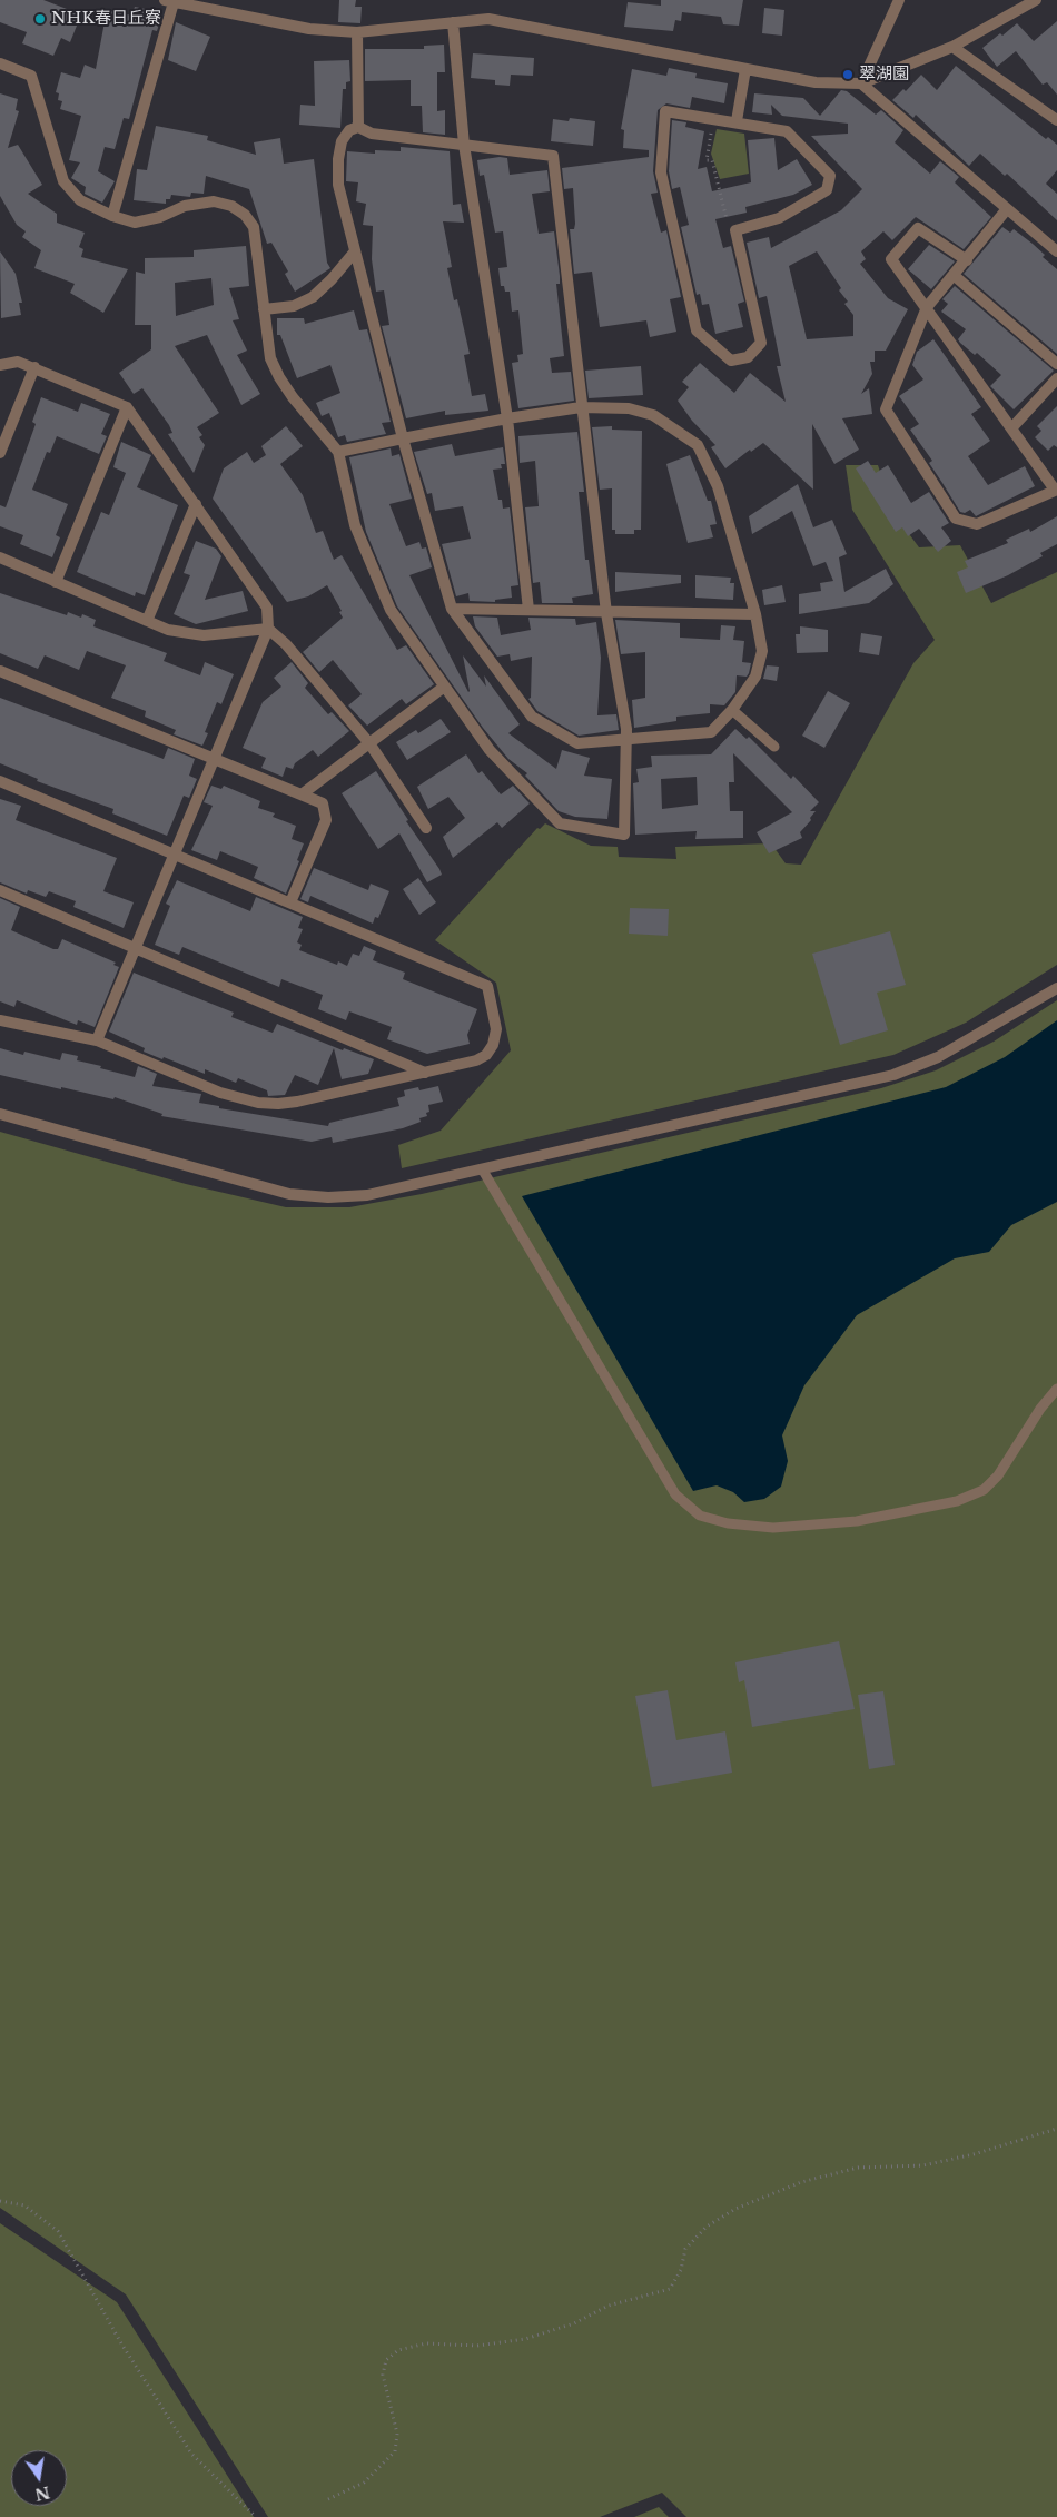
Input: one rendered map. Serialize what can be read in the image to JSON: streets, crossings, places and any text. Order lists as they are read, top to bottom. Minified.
{"places":["NHK春日丘寮","翠湖園"],"north":"bottom"}
